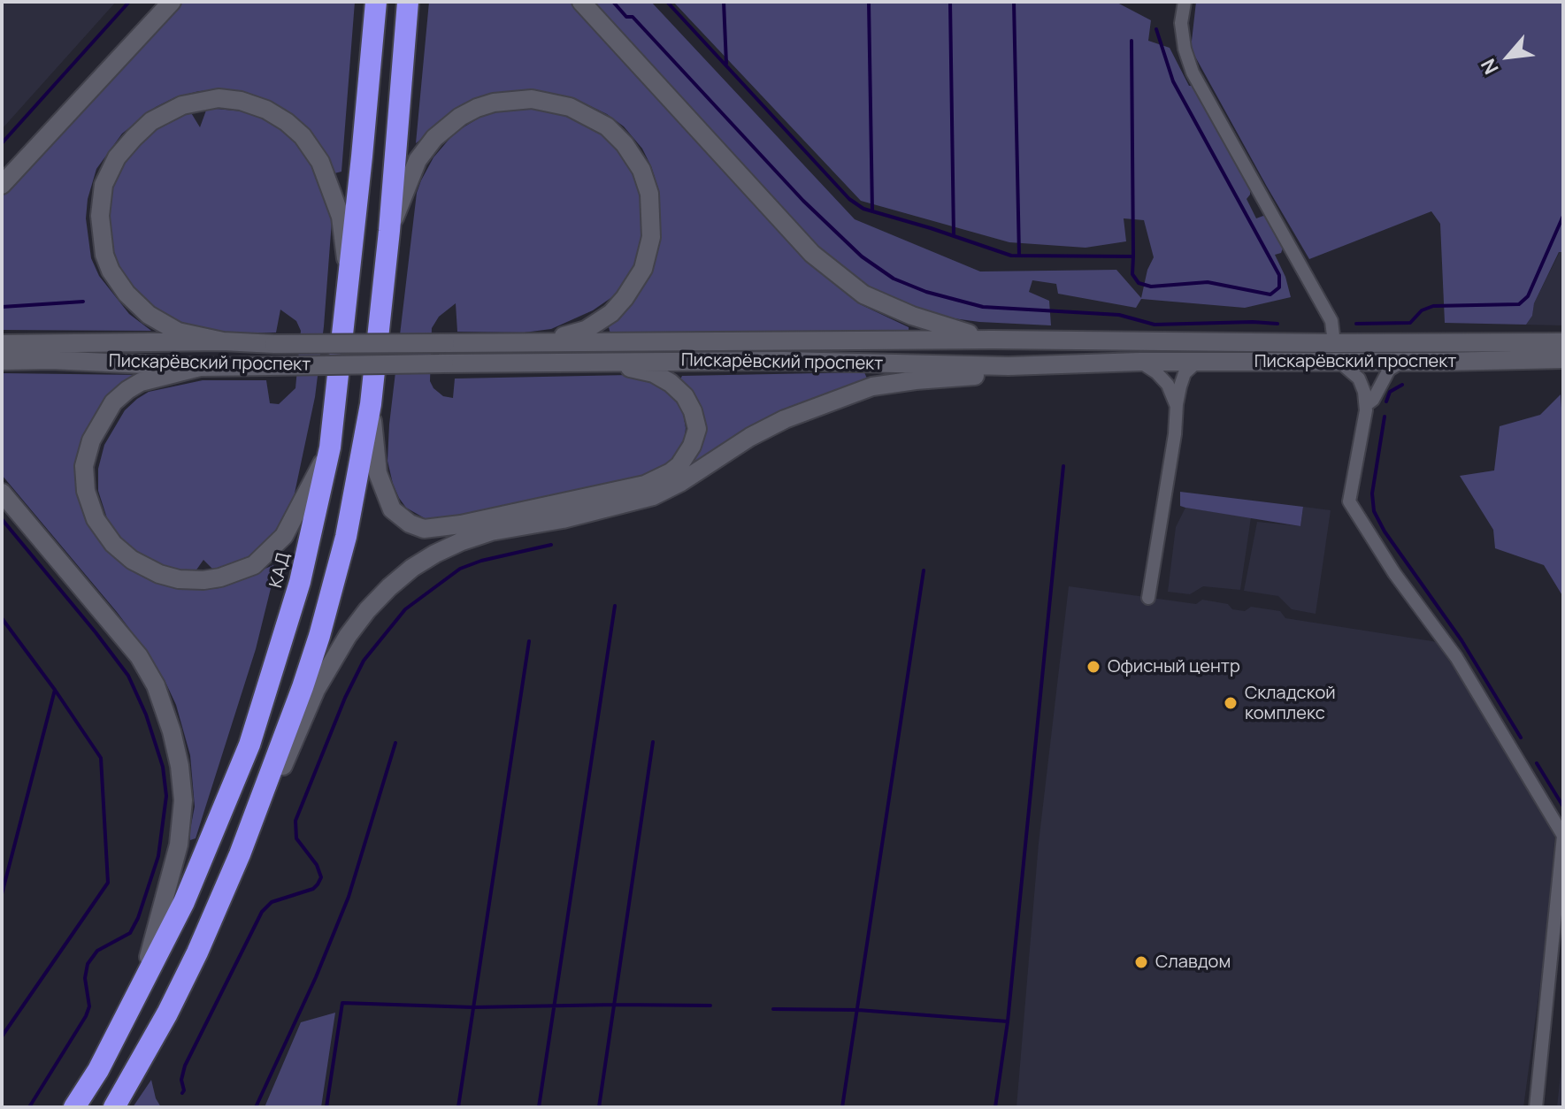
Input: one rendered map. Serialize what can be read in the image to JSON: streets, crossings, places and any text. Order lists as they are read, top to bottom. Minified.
{"streets":{"highway":["КАД"],"main road":["Пискарёвский проспект"]},"places":["Офисный центр","Складской комплекс","Славдом"],"north":"bottom left"}
